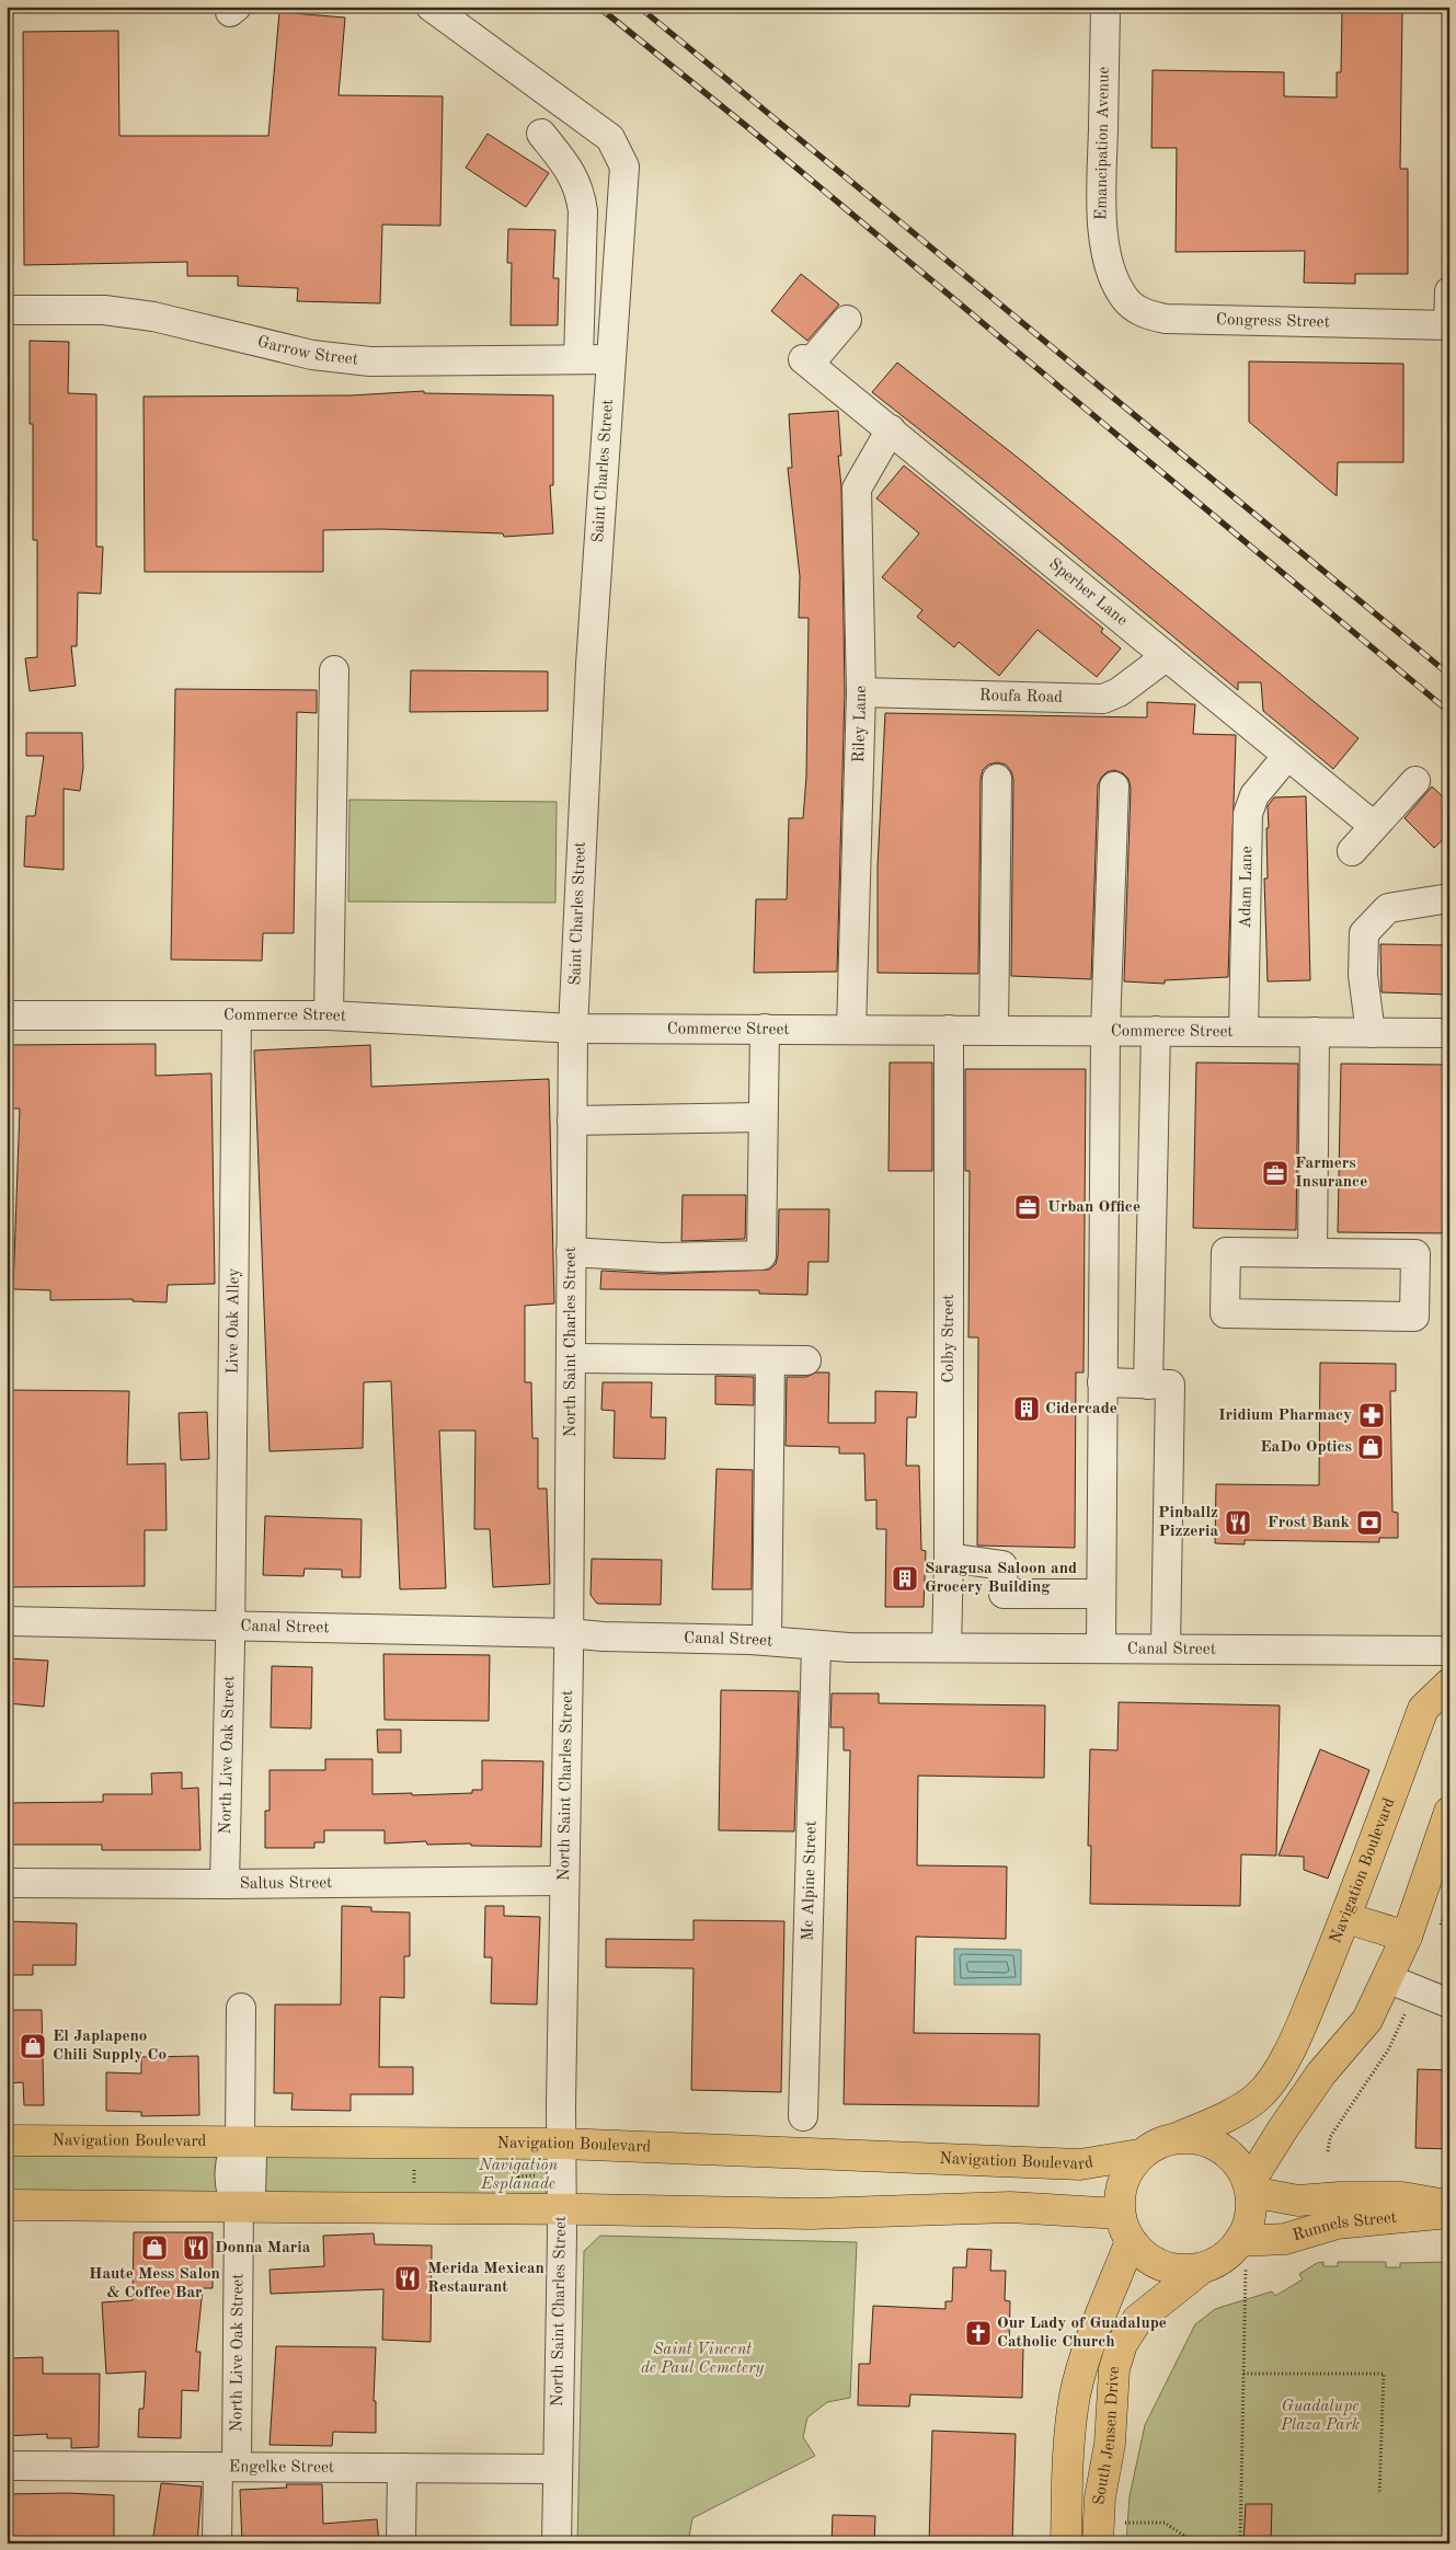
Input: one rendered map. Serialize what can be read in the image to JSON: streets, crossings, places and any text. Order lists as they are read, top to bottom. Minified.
{"streets":{"main road":["Navigation Boulevard","Runnels Street","South Jensen Drive"],"street":["Emancipation Avenue","Congress Street","Garrow Street","Saint Charles Street","Sperber Lane","Roufa Road","Riley Lane","Adam Lane","Commerce Street","Live Oak Alley","Colby Street","North Saint Charles Street","Canal Street","North Live Oak Street","Mc Alpine Street","Saltus Street","Engelke Street"]},"crossings":[["Emancipation Avenue","Congress Street"],["Garrow Street","Saint Charles Street"],["Saint Charles Street","Commerce Street"],["Saint Charles Street","North Saint Charles Street"],["Sperber Lane","Roufa Road"],["Sperber Lane","Riley Lane"],["Sperber Lane","Adam Lane"],["Roufa Road","Riley Lane"],["Riley Lane","Commerce Street"],["Adam Lane","Commerce Street"],["Commerce Street","Live Oak Alley"],["Commerce Street","Colby Street"],["Commerce Street","North Saint Charles Street"],["Live Oak Alley","Canal Street"],["Live Oak Alley","North Live Oak Street"],["Colby Street","Canal Street"],["North Saint Charles Street","Canal Street"],["North Saint Charles Street","Navigation Boulevard"],["North Saint Charles Street","Saltus Street"],["North Saint Charles Street","Engelke Street"],["Canal Street","North Live Oak Street"],["Canal Street","Mc Alpine Street"],["North Live Oak Street","Navigation Boulevard"],["North Live Oak Street","Saltus Street"],["North Live Oak Street","Engelke Street"],["Navigation Boulevard","Runnels Street"],["Navigation Boulevard","South Jensen Drive"],["Runnels Street","South Jensen Drive"]],"parks":["Navigation Esplanade","Saint Vincent de Paul Cemetery","Guadalupe Plaza Park"],"places":{"office":["Farmers Insurance","Urban Office"],"building":["Cidercade","Saragusa Saloon and Grocery Building"],"pharmacy":["Iridium Pharmacy"],"shop":["EaDo Optics","El Japlapeno Chili Supply Co","Haute Mess Salon & Coffee Bar"],"restaurant":["Pinballz Pizzeria","Donna Maria","Merida Mexican Restaurant"],"bank":["Frost Bank"],"church":["Our Lady of Guadalupe Catholic Church"]}}
